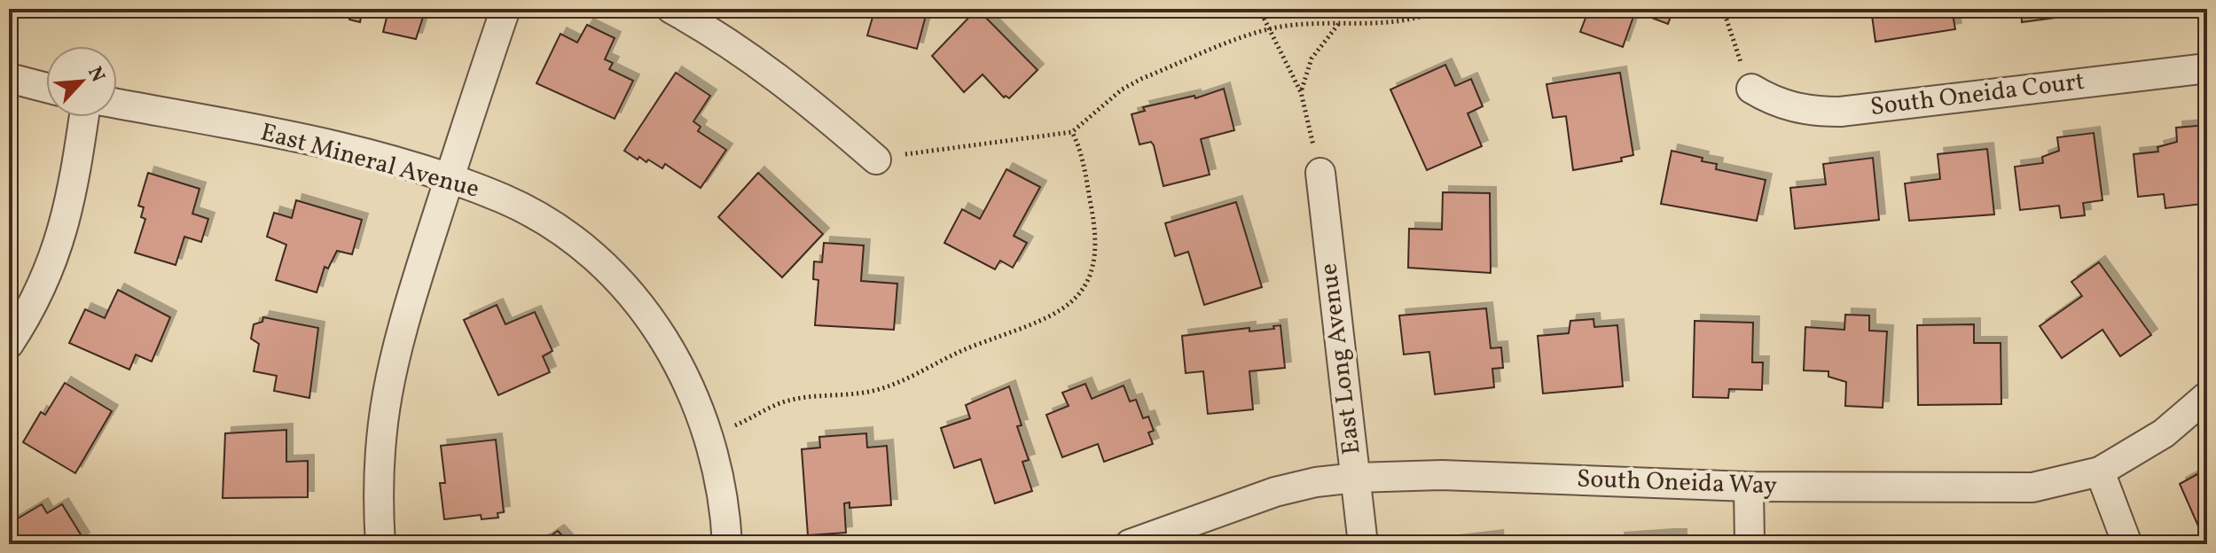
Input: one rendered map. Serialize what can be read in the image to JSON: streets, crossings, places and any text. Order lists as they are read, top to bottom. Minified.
{"streets":{"street":["South Oneida Court","East Mineral Avenue","East Long Avenue","South Oneida Way"]},"crossings":[["East Long Avenue","South Oneida Way"]],"north":"top right"}
